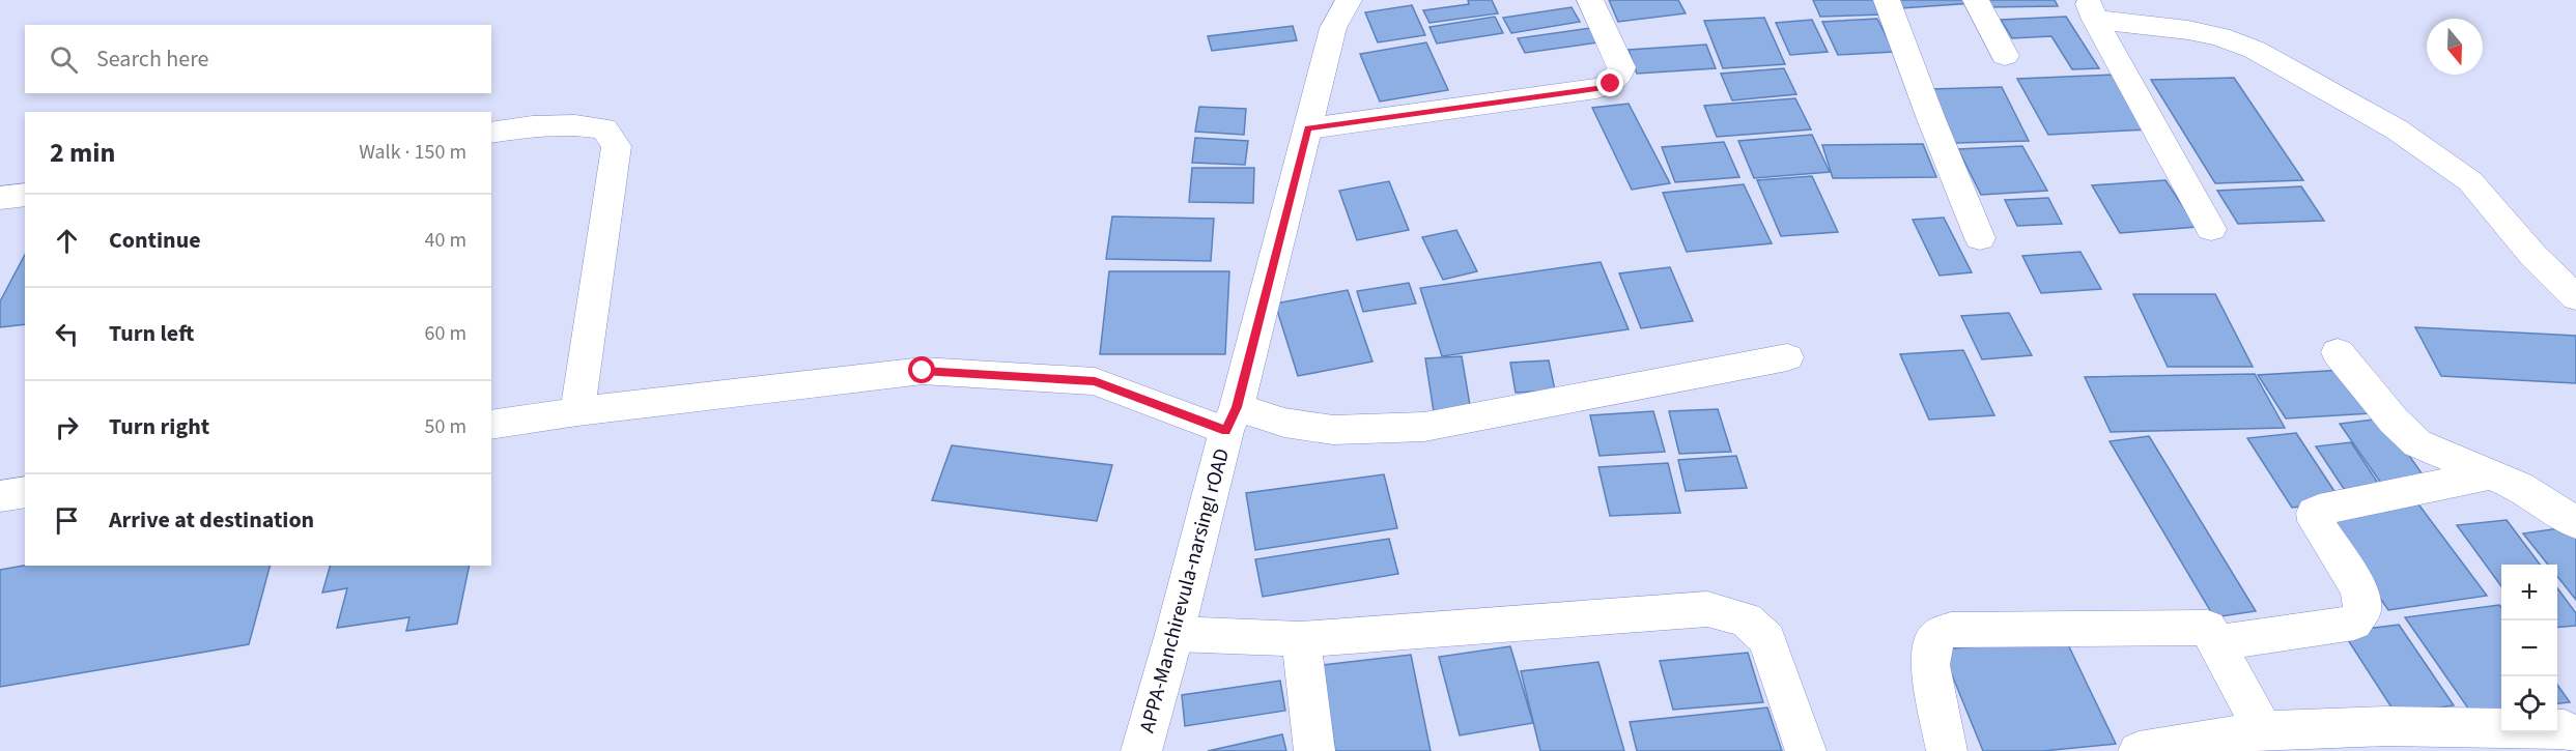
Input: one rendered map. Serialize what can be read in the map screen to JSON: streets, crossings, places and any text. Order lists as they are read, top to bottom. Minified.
{"streets":{"street":["APPA-Manchirevula-narsingI rOAD"]},"north":"bottom","page":{"search":"Search here","heading":["2 min","Walk · 150 m"],"list":[["Continue","40 m"],["Turn left","60 m"],["Turn right","50 m"],"Arrive at destination"],"map_buttons":["+","−"]}}
